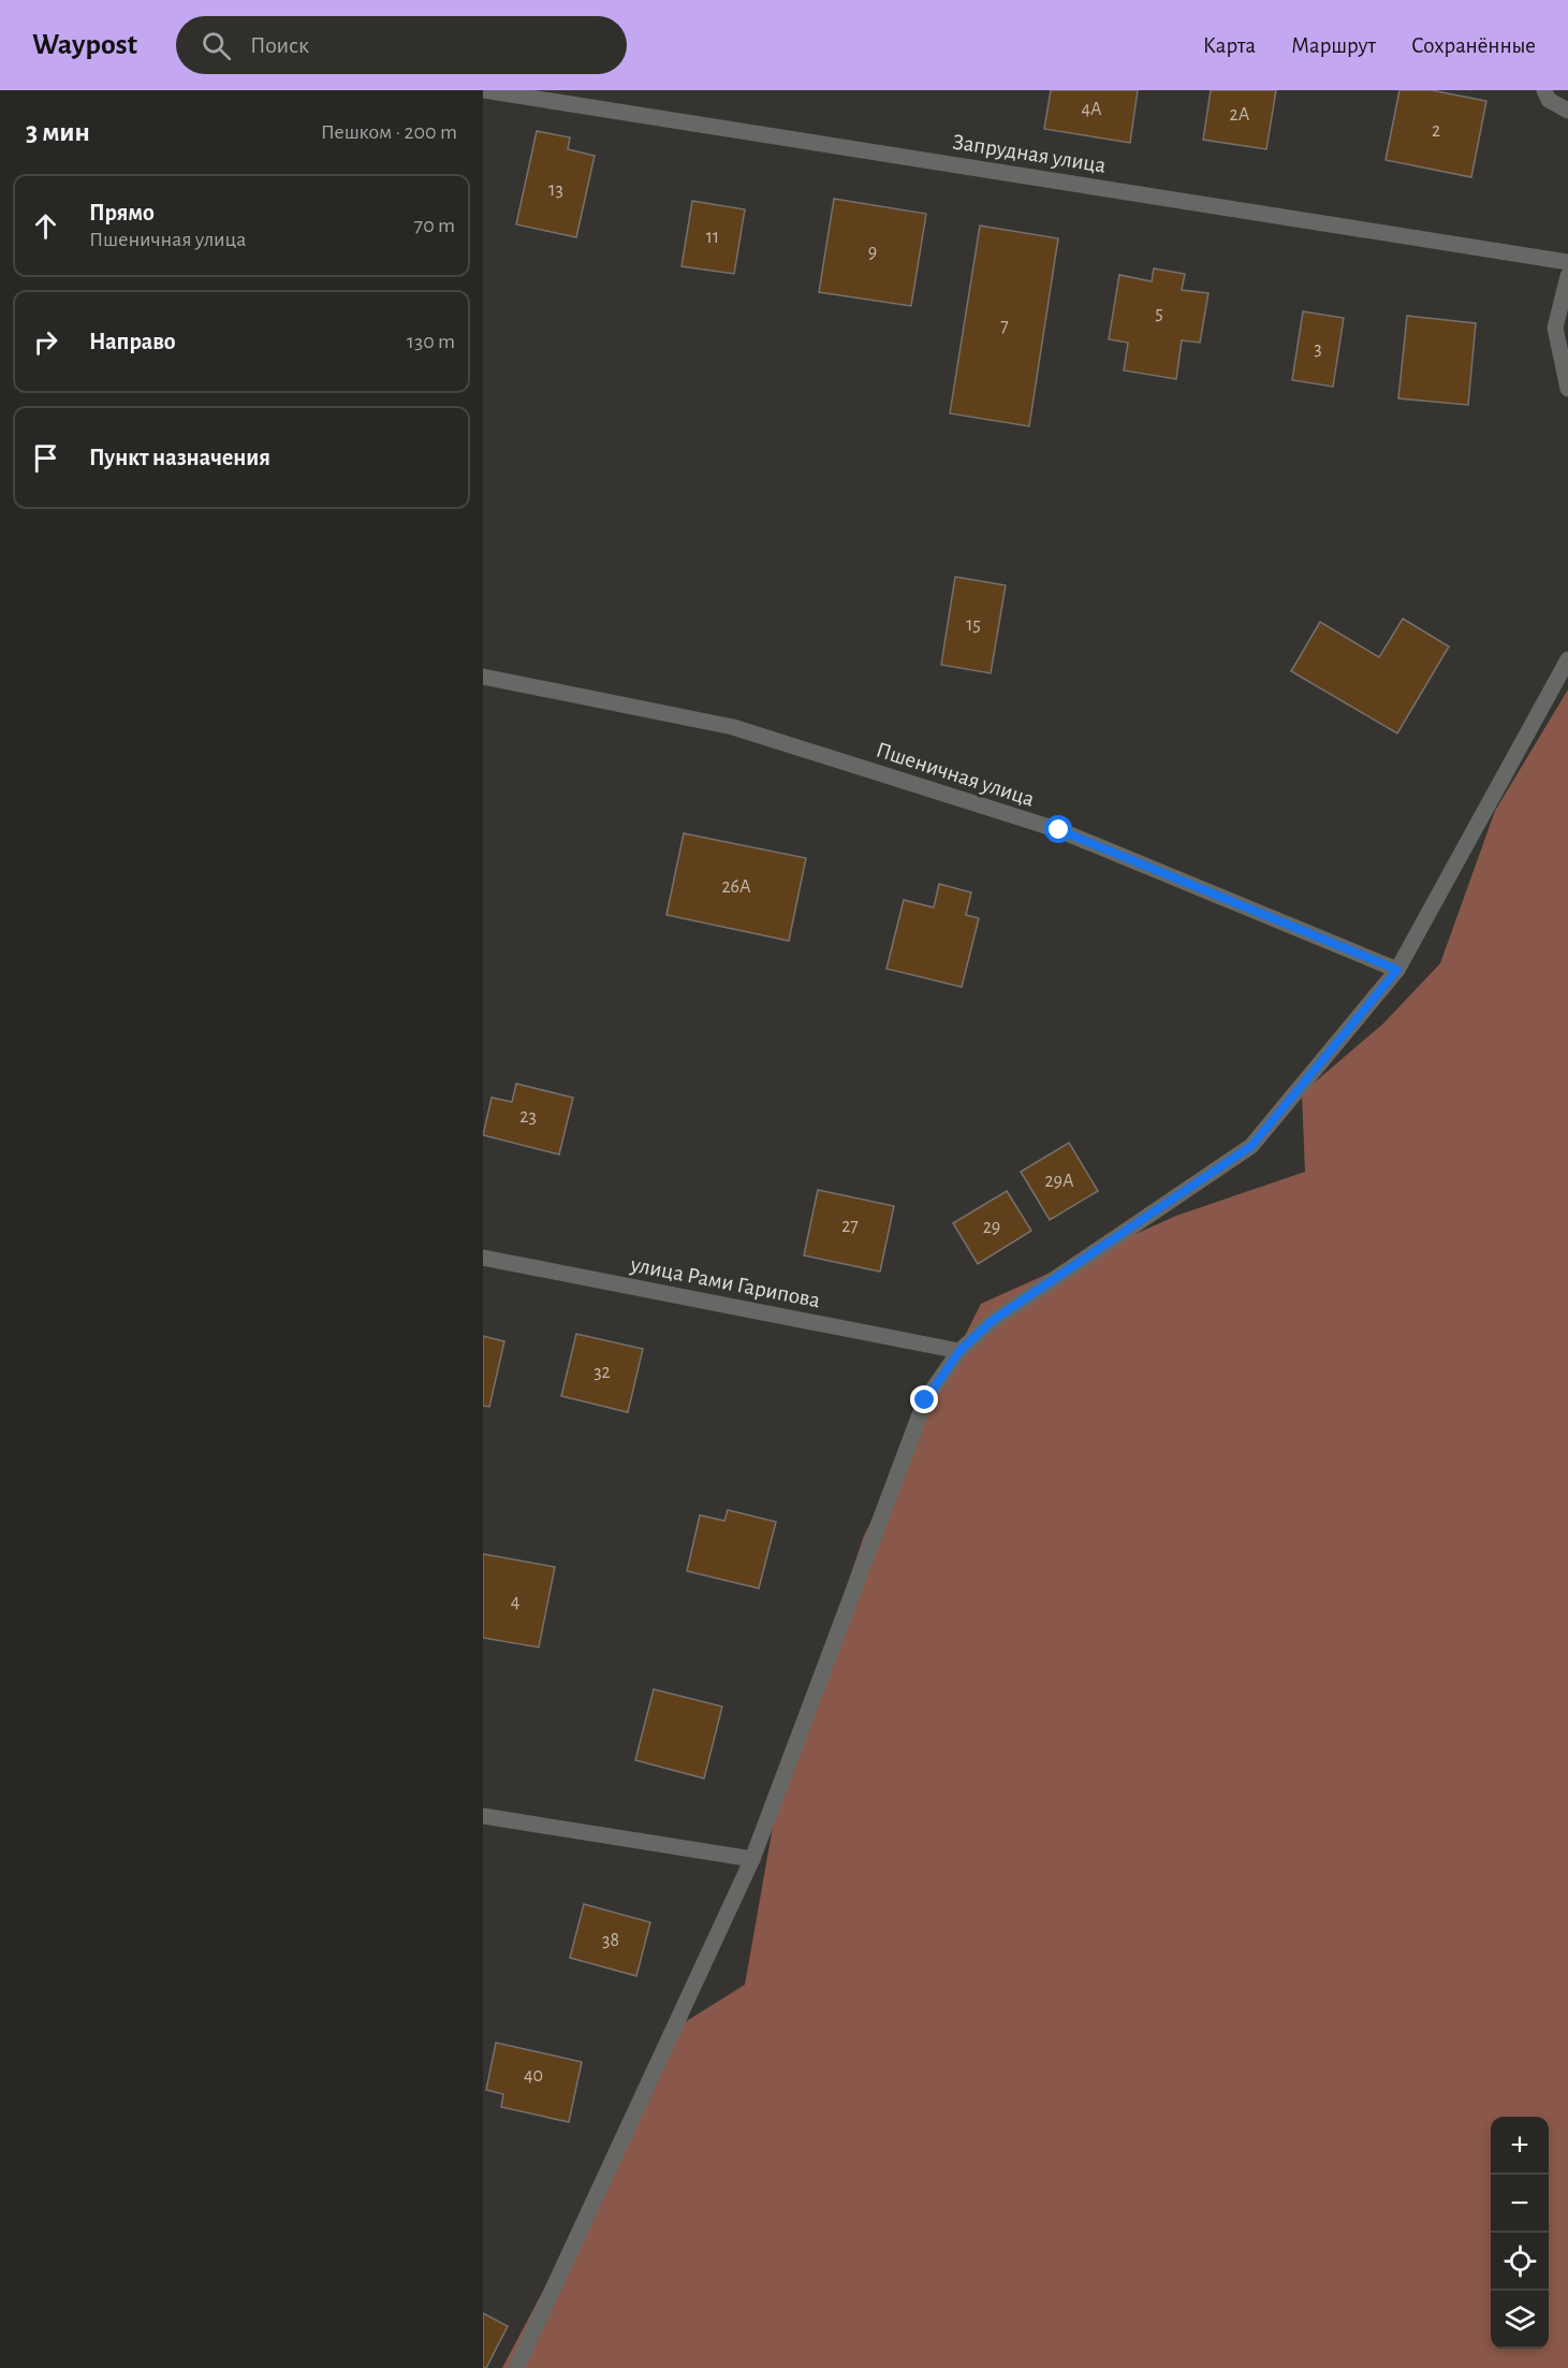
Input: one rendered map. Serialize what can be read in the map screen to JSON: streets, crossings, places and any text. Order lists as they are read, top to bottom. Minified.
{"streets":{"street":["Запрудная улица","Пшеничная улица","улица Рами Гарипова"]},"house_numbers":["4А","2А","2","13","11","9","5","7","3","15","26А","23","29А","27","29","32","4","38","40"],"page":{"header":"Waypost","search":"Поиск","nav":["Карта","Маршрут","Сохранённые"],"heading":["3 мин","Пешком · 200 m"],"list":[["Прямо","Пшеничная улица","70 m"],["Направо","130 m"],"Пункт назначения"],"map_buttons":["+","−"]}}
